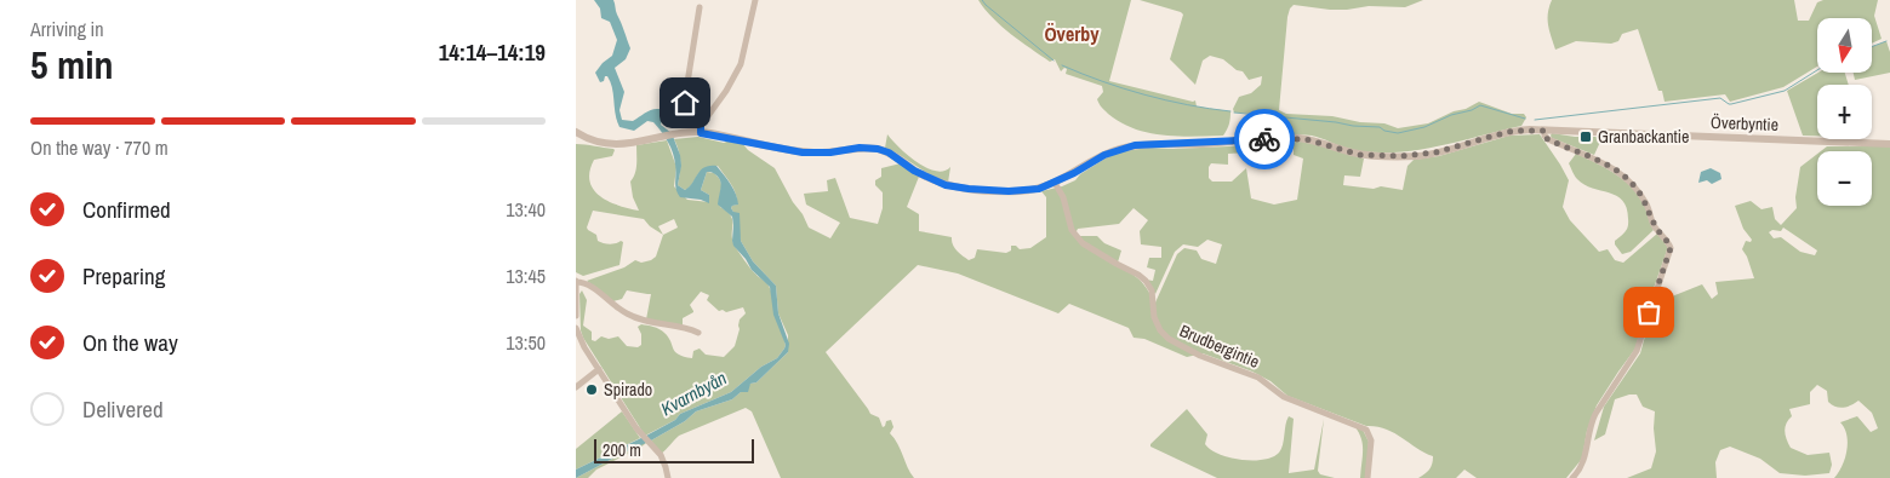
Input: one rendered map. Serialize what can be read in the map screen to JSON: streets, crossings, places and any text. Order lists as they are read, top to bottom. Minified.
{"streets":{"street":["Överbyntie","Brudbergintie"]},"crossings":[["Överbyntie","Brudbergintie"]],"districts":["Överby"],"water":["Kvarnbyån"],"places":{"transit":["Granbackantie"],"other":["Spirado"]},"scale_bar":"200 m","north":"bottom","page":{"heading":["5 min","Arriving in","14:14–14:19"],"map_buttons":["+","−"],"bar":"On the way · 770 m","list":[["Confirmed","13:40"],["Preparing","13:45"],["On the way","13:50"],"Delivered"],"scale":"200 m"}}
